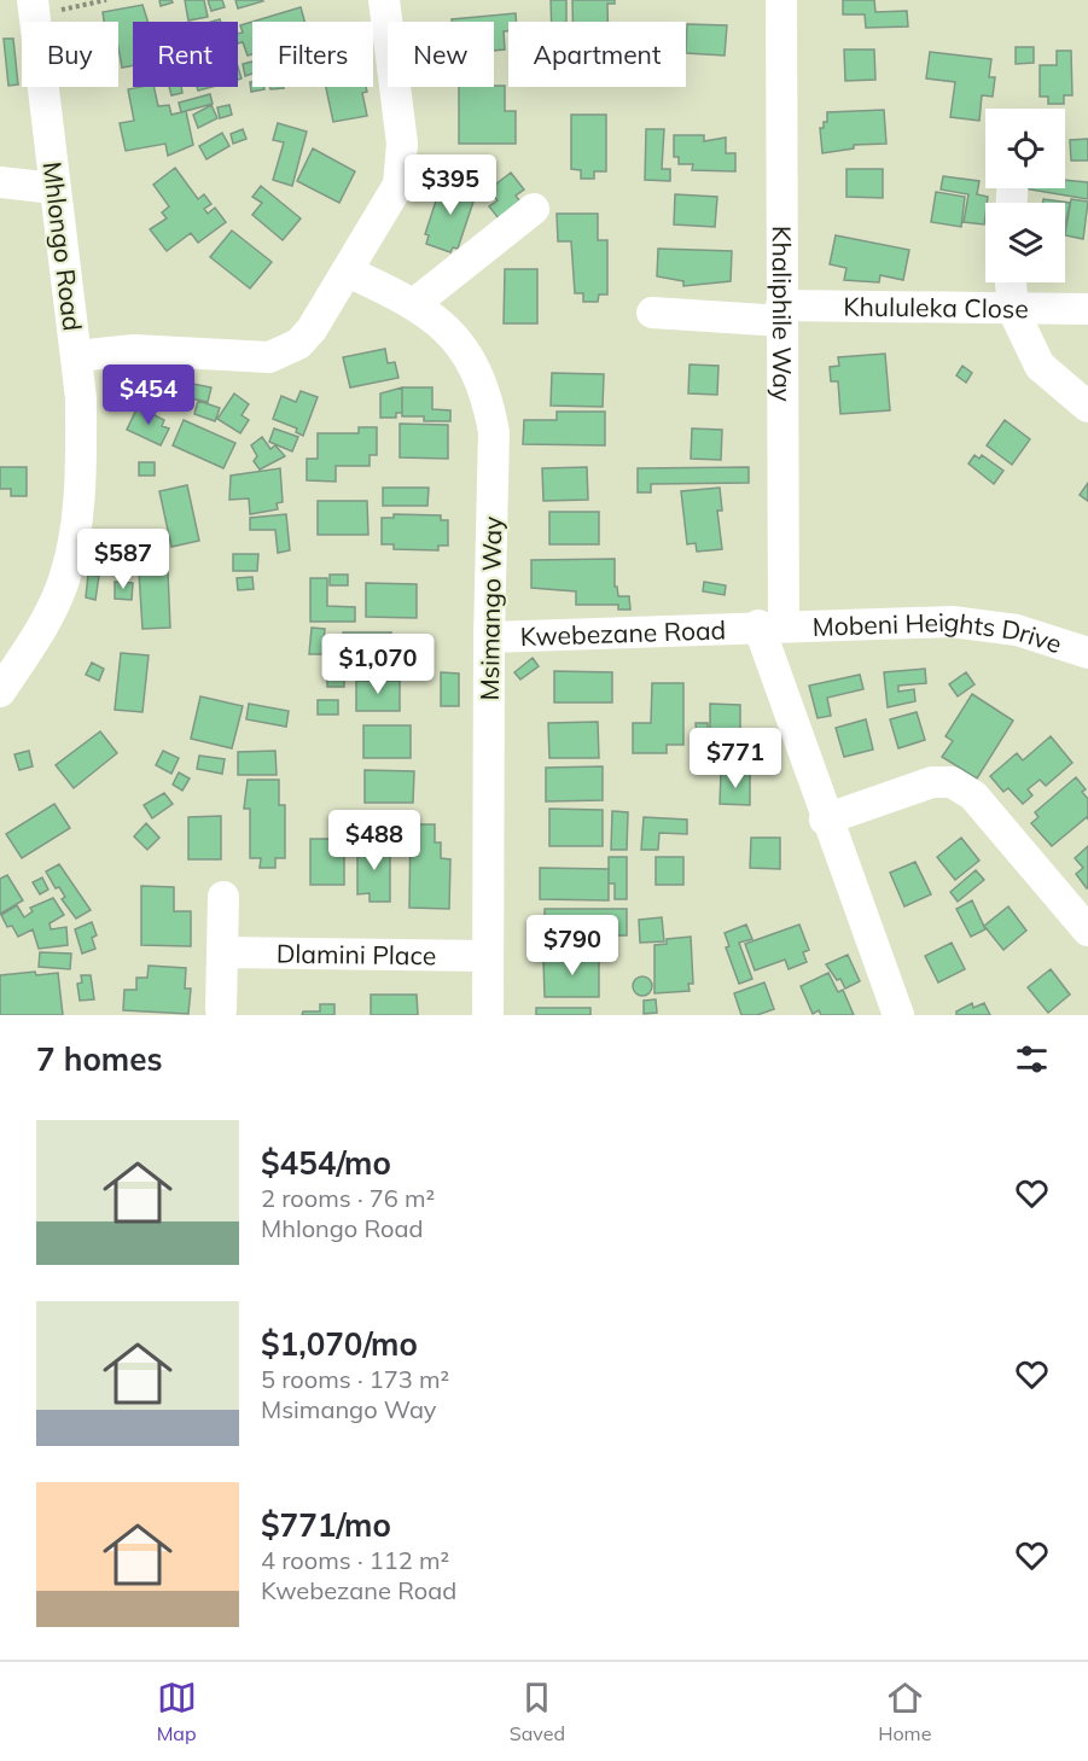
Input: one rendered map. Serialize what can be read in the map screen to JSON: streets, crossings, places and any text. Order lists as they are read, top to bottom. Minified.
{"streets":{"street":["Mhlongo Road","Khululeka Close","Khaliphile Way","Msimango Way","Kwebezane Road","Mobeni Heights Drive","Dlamini Place"]},"crossings":[["Khululeka Close","Khaliphile Way"],["Khaliphile Way","Kwebezane Road"],["Khaliphile Way","Mobeni Heights Drive"],["Msimango Way","Kwebezane Road"],["Msimango Way","Dlamini Place"],["Kwebezane Road","Mobeni Heights Drive"]],"page":{"chip":["Buy","Rent","Filters","New","Apartment"],"price":["$395","$454","$587","$1,070","$771","$488","$790"],"heading":"7 homes","list":[{"name":"$454/mo","note":"2 rooms · 76 m² · Mhlongo Road"},{"name":"$1,070/mo","note":"5 rooms · 173 m² · Msimango Way"},{"name":"$771/mo","note":"4 rooms · 112 m² · Kwebezane Road"}],"tabs":["Map","Saved","Home"]}}
